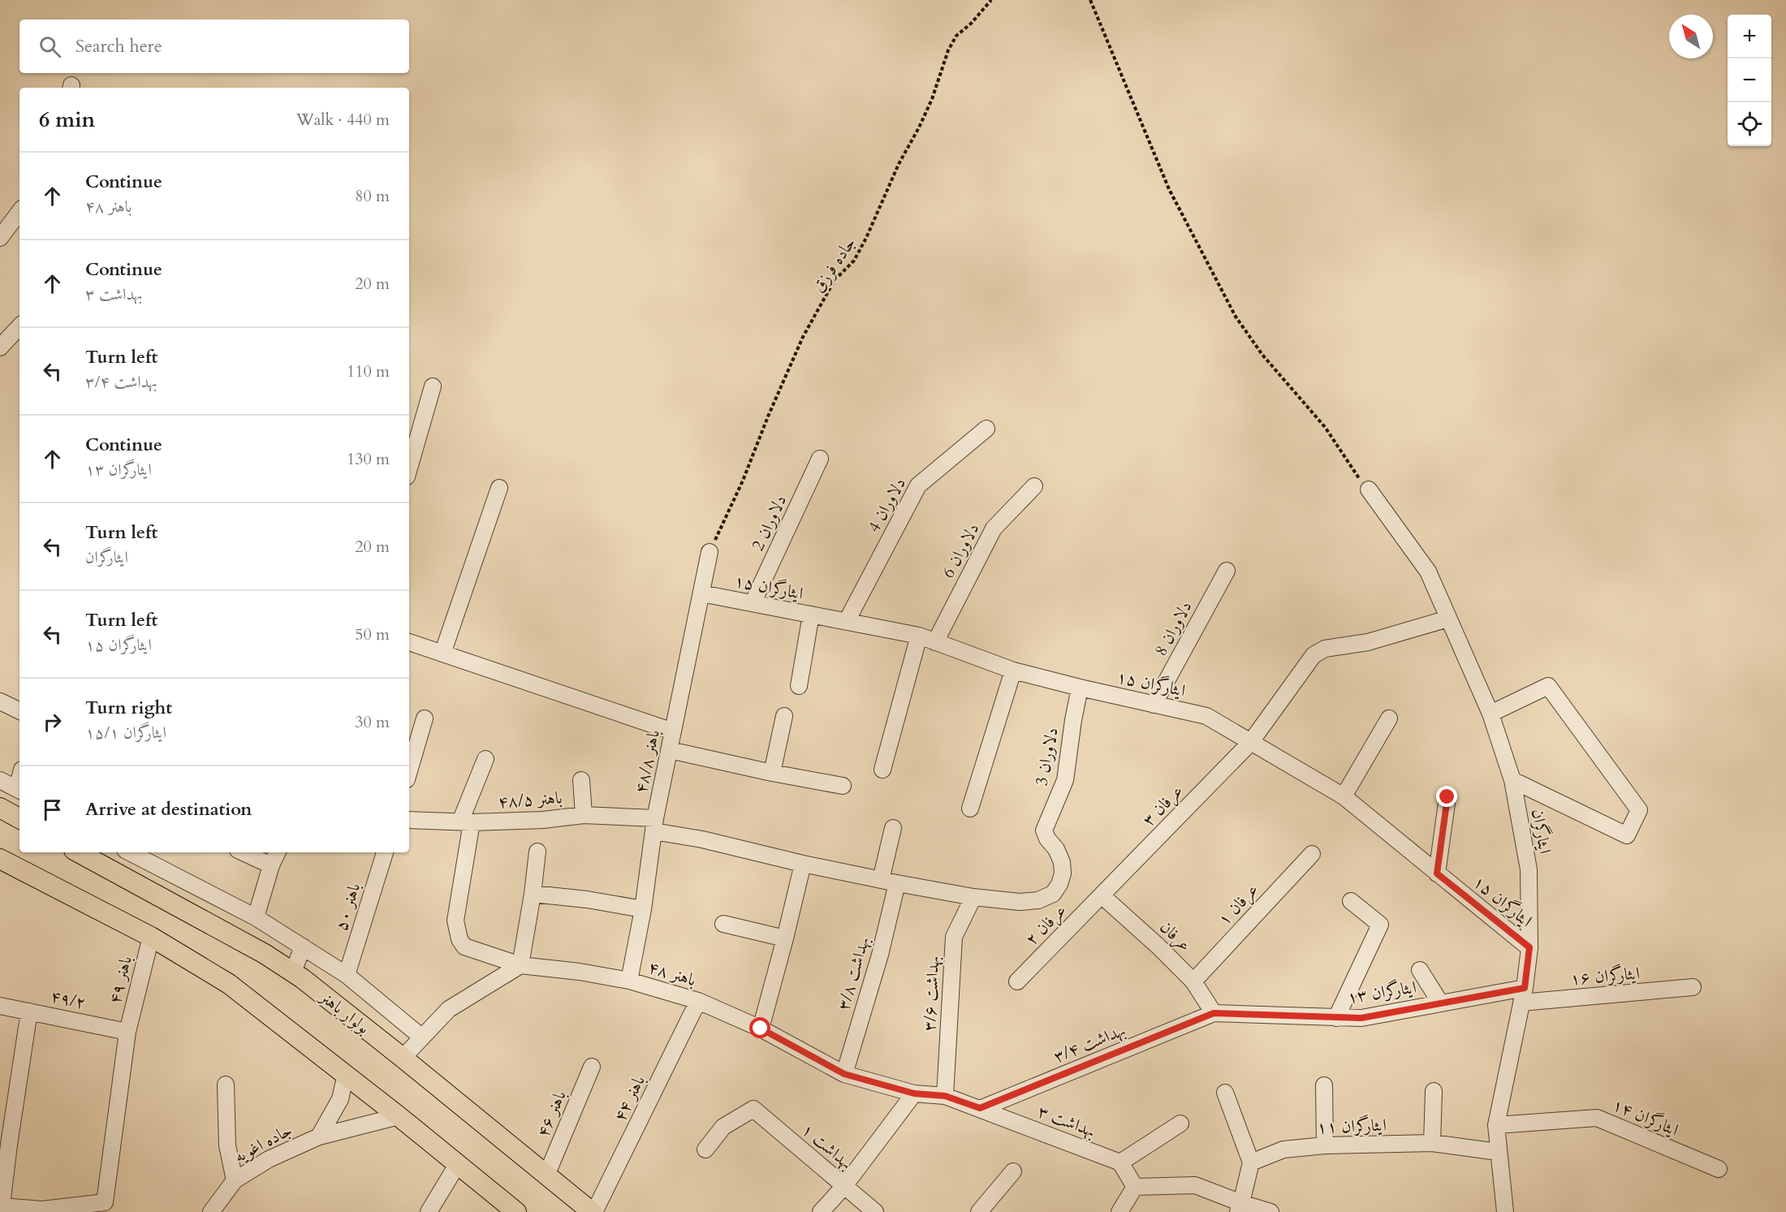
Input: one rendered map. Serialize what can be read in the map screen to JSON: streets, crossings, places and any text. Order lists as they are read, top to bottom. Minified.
{"streets":{"main road":["بولوار باهنر"],"street":["دلاوران 4","دلاوران 2","دلاوران 6","ایثارگران ۱۵","دلاوران 8","دلاوران 3","باهنر ۴۸/۸","باهنر ۴۸/۵","عرفان ۳","ایثارگران","عرفان ۱","باهنر ۵۰","عرفان ۲","عرفان","باهنر ۴۸","بهداشت ۳/۸","ایثارگران ۱۶","باهنر ۴۹","ایثارگران ۱۳","بهداشت ۳/۶","۴۹/۲","بهداشت ۳/۴","باهنر ۴۴","باهنر ۴۶","ایثارگران ۱۴","بهداشت ۳","ایثارگران ۱۱","جاده اغویه","بهداشت ۱"],"path":["جاده فرزق"]},"crossings":[["جاده فرزق","باهنر ۴۸/۸"],["دلاوران 4","ایثارگران ۱۵"],["دلاوران 2","ایثارگران ۱۵"],["دلاوران 6","ایثارگران ۱۵"],["ایثارگران ۱۵","دلاوران 8"],["ایثارگران ۱۵","دلاوران 3"],["ایثارگران ۱۵","باهنر ۴۸/۸"],["ایثارگران ۱۵","عرفان ۳"],["ایثارگران ۱۵","ایثارگران"],["دلاوران 3","باهنر ۴۸/۵"],["باهنر ۴۸/۸","باهنر ۴۸/۵"],["باهنر ۴۸/۸","باهنر ۴۸"],["باهنر ۴۸/۵","باهنر ۴۸"],["باهنر ۴۸/۵","بهداشت ۳/۸"],["باهنر ۴۸/۵","بهداشت ۳/۶"],["عرفان ۳","ایثارگران"],["عرفان ۳","عرفان ۲"],["عرفان ۳","عرفان"],["ایثارگران","ایثارگران ۱۶"],["ایثارگران","ایثارگران ۱۳"],["ایثارگران","ایثارگران ۱۴"],["ایثارگران","ایثارگران ۱۱"],["عرفان ۱","عرفان"],["عرفان ۲","عرفان"],["عرفان","ایثارگران ۱۳"],["عرفان","بهداشت ۳/۴"],["باهنر ۴۸","بهداشت ۳/۸"],["باهنر ۴۸","بهداشت ۳/۶"],["باهنر ۴۸","باهنر ۴۴"],["باهنر ۴۸","بهداشت ۳"],["ایثارگران ۱۶","ایثارگران ۱۳"],["باهنر ۴۹","۴۹/۲"],["ایثارگران ۱۳","بهداشت ۳/۴"],["بهداشت ۳/۶","بهداشت ۳"],["بولوار باهنر","باهنر ۴۴"],["بولوار باهنر","باهنر ۴۶"],["بهداشت ۳/۴","بهداشت ۳"]],"north":"top left","page":{"map_buttons":["+","−"],"search":"Search here","heading":["6 min","Walk · 440 m"],"list":[["Continue","باهنر ۴۸","80 m"],["Continue","بهداشت ۳","20 m"],["Turn left","بهداشت ۳/۴","110 m"],["Continue","ایثارگران ۱۳","130 m"],["Turn left","ایثارگران","20 m"],["Turn left","ایثارگران ۱۵","50 m"],["Turn right","ایثارگران ۱۵/۱","30 m"],"Arrive at destination"]}}
